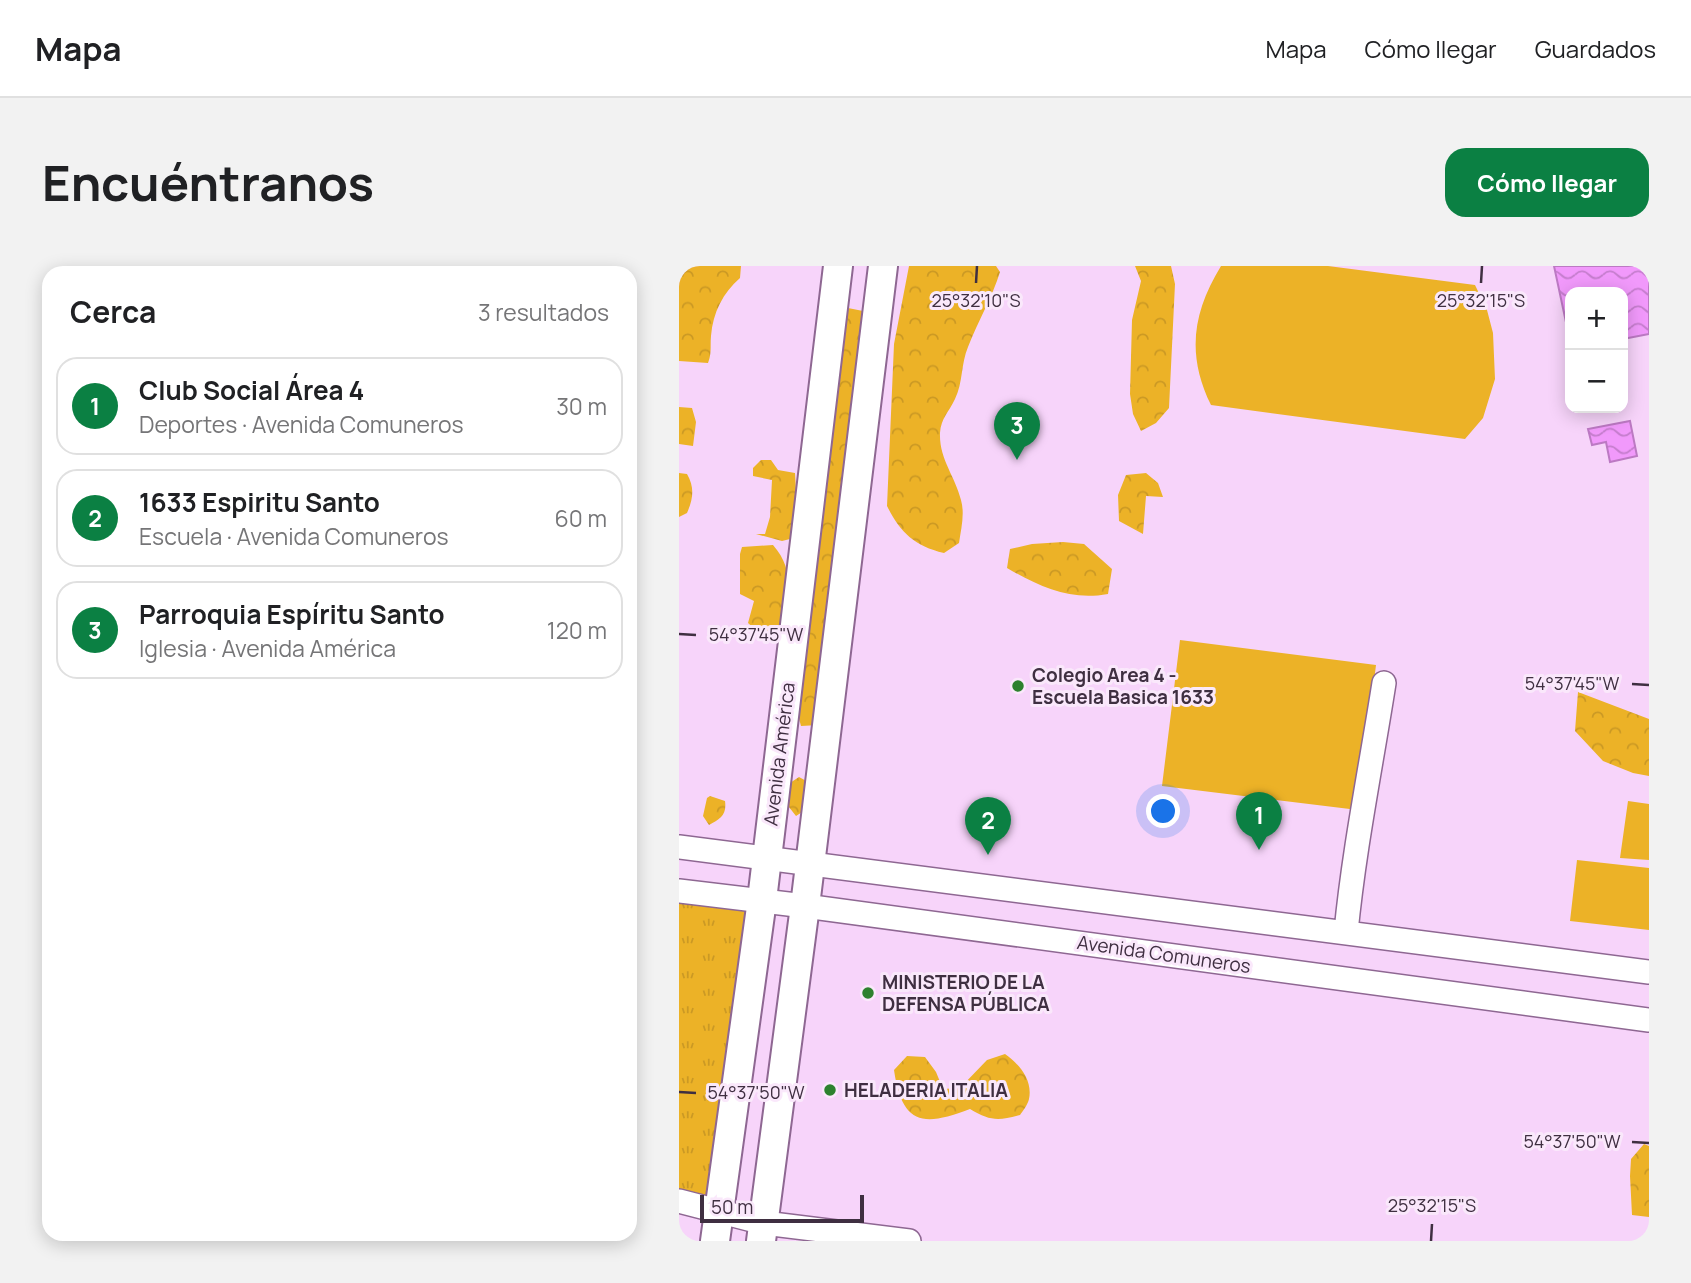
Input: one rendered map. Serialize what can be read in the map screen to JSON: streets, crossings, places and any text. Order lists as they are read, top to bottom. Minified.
{"streets":{"main road":["Avenida América"],"street":["Avenida Comuneros"]},"crossings":[["Avenida América","Avenida Comuneros"]],"places":["Colegio Area 4 - Escuela Basica 1633","MINISTERIO DE LA DEFENSA PÚBLICA","HELADERIA ITALIA"],"scale_bar":"50 m","page":{"header":"Mapa","nav":["Mapa","Cómo llegar","Guardados"],"buttons":"Cómo llegar","title":"Encuéntranos","heading":["Cerca","3 resultados"],"map_buttons":["+","−"],"list":[{"mark":"1","name":"Club Social Área 4","note":"Deportes · Avenida Comuneros","value":"30 m"},{"mark":"2","name":"1633 Espiritu Santo","note":"Escuela · Avenida Comuneros","value":"60 m"},{"mark":"3","name":"Parroquia Espíritu Santo","note":"Iglesia · Avenida América","value":"120 m"}],"pins":["3","1","2"],"scale":"50 m"},"coordinates":["25°32'10\"S","25°32'15\"S","54°37'45\"W","54°37'50\"W"]}
